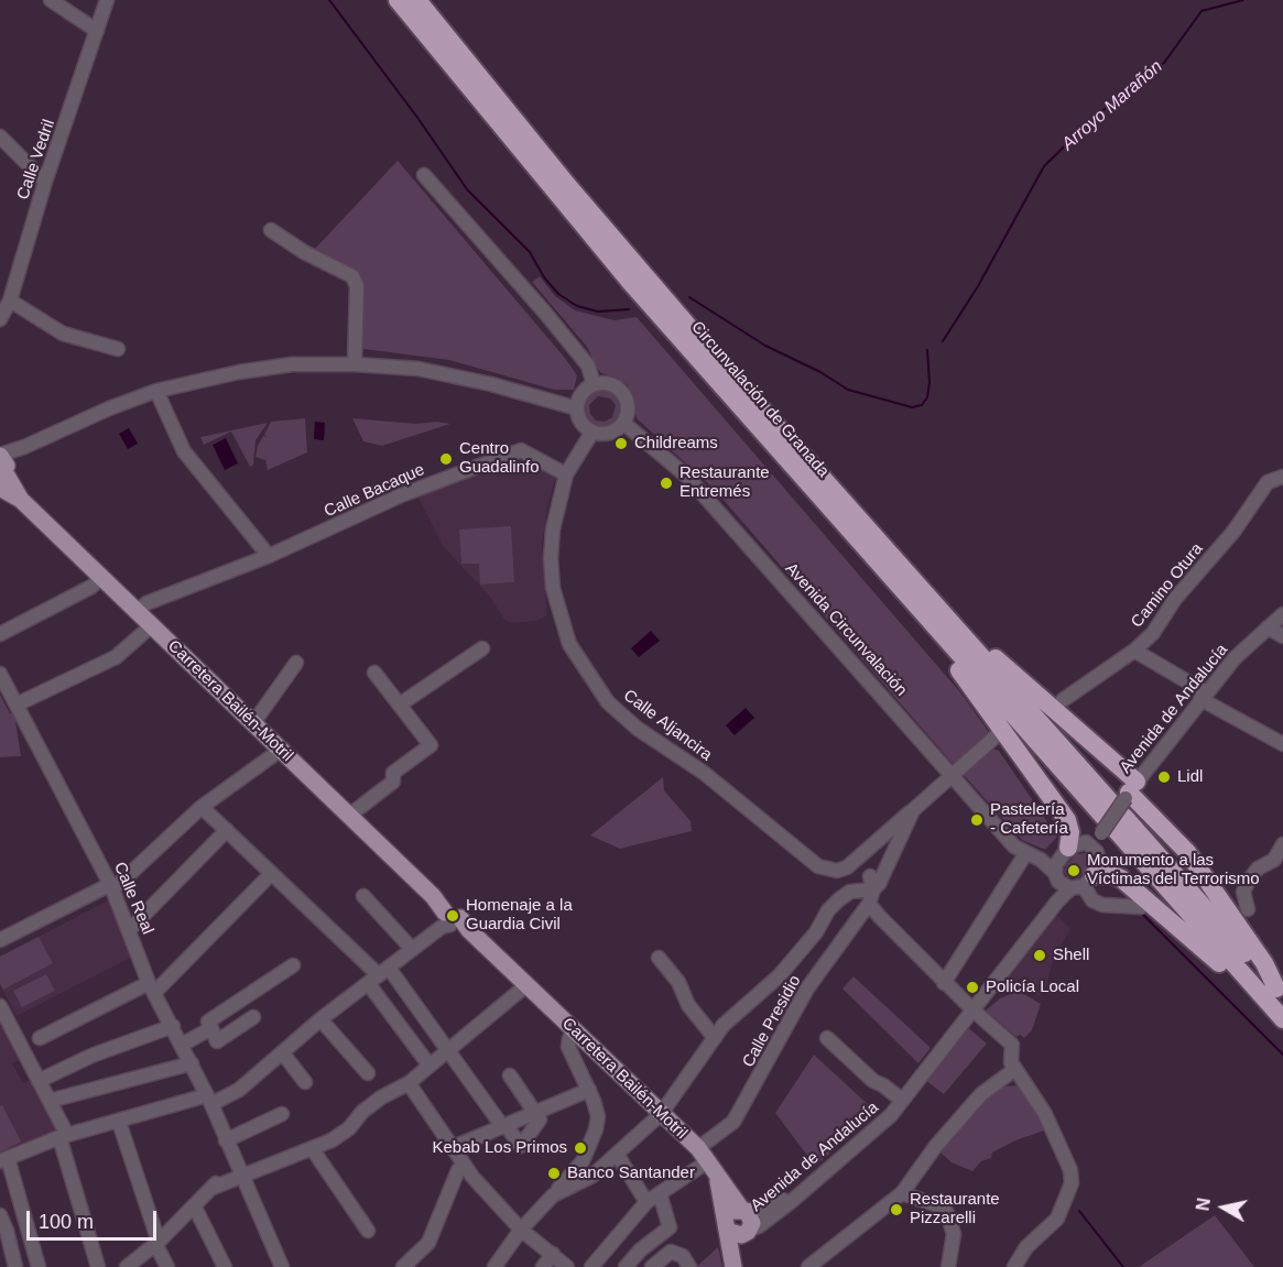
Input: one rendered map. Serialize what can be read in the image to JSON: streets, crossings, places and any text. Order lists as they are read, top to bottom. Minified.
{"streets":{"highway":["Circunvalación de Granada"],"main road":["Carretera Bailén-Motril"],"street":["Calle Vedril","Calle Bacaque","Camino Otura","Avenida Circunvalación","Avenida de Andalucía","Calle Aljancira","Calle Real","Calle Presidio"]},"crossings":[["Circunvalación de Granada","Avenida de Andalucía"],["Calle Bacaque","Calle Aljancira"],["Avenida Circunvalación","Avenida de Andalucía"],["Avenida Circunvalación","Calle Aljancira"],["Carretera Bailén-Motril","Avenida de Andalucía"],["Carretera Bailén-Motril","Calle Presidio"],["Calle Aljancira","Calle Presidio"]],"water":["Arroyo Marañón"],"places":["Childreams","Centro Guadalinfo","Restaurante Entremés","Lidl","Pastelería - Cafetería","Monumento a las Víctimas del Terrorismo","Homenaje a la Guardia Civil","Shell","Policía Local","Kebab Los Primos","Banco Santander","Restaurante Pizzarelli"],"scale_bar":"100 m","north":"left"}
